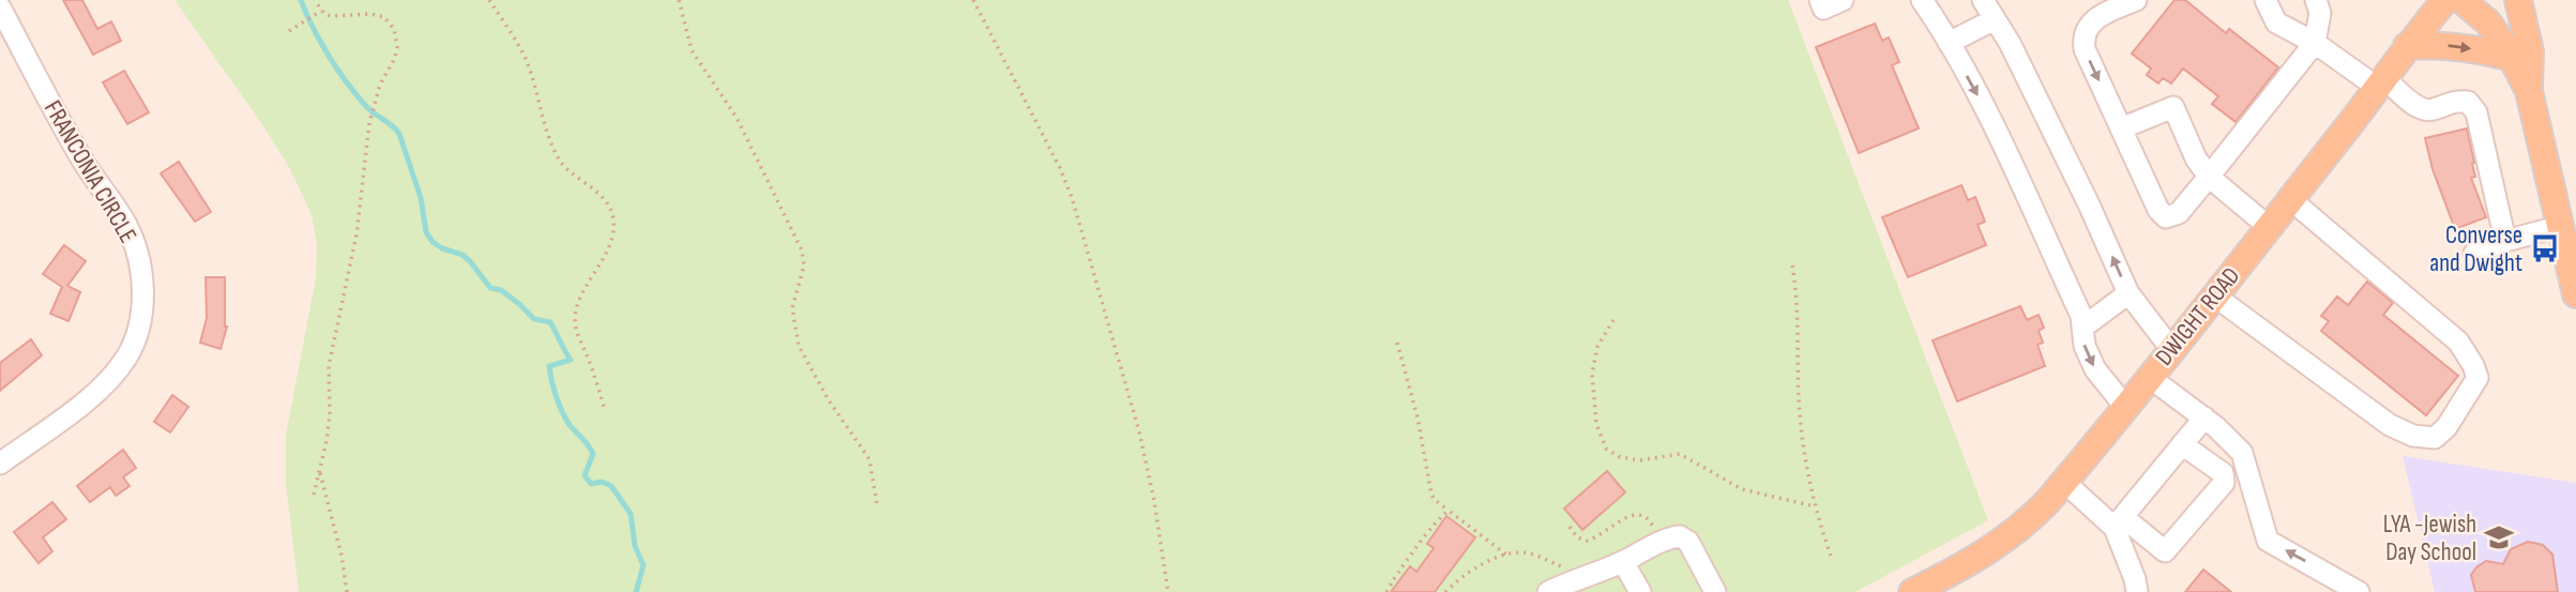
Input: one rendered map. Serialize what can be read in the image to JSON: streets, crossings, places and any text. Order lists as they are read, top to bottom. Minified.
{"streets":{"main road":["DWIGHT ROAD"],"street":["FRANCONIA CIRCLE"]},"places":{"bus stop":["Converse and Dwight"],"school or university":["LYA -Jewish Day School"]}}
